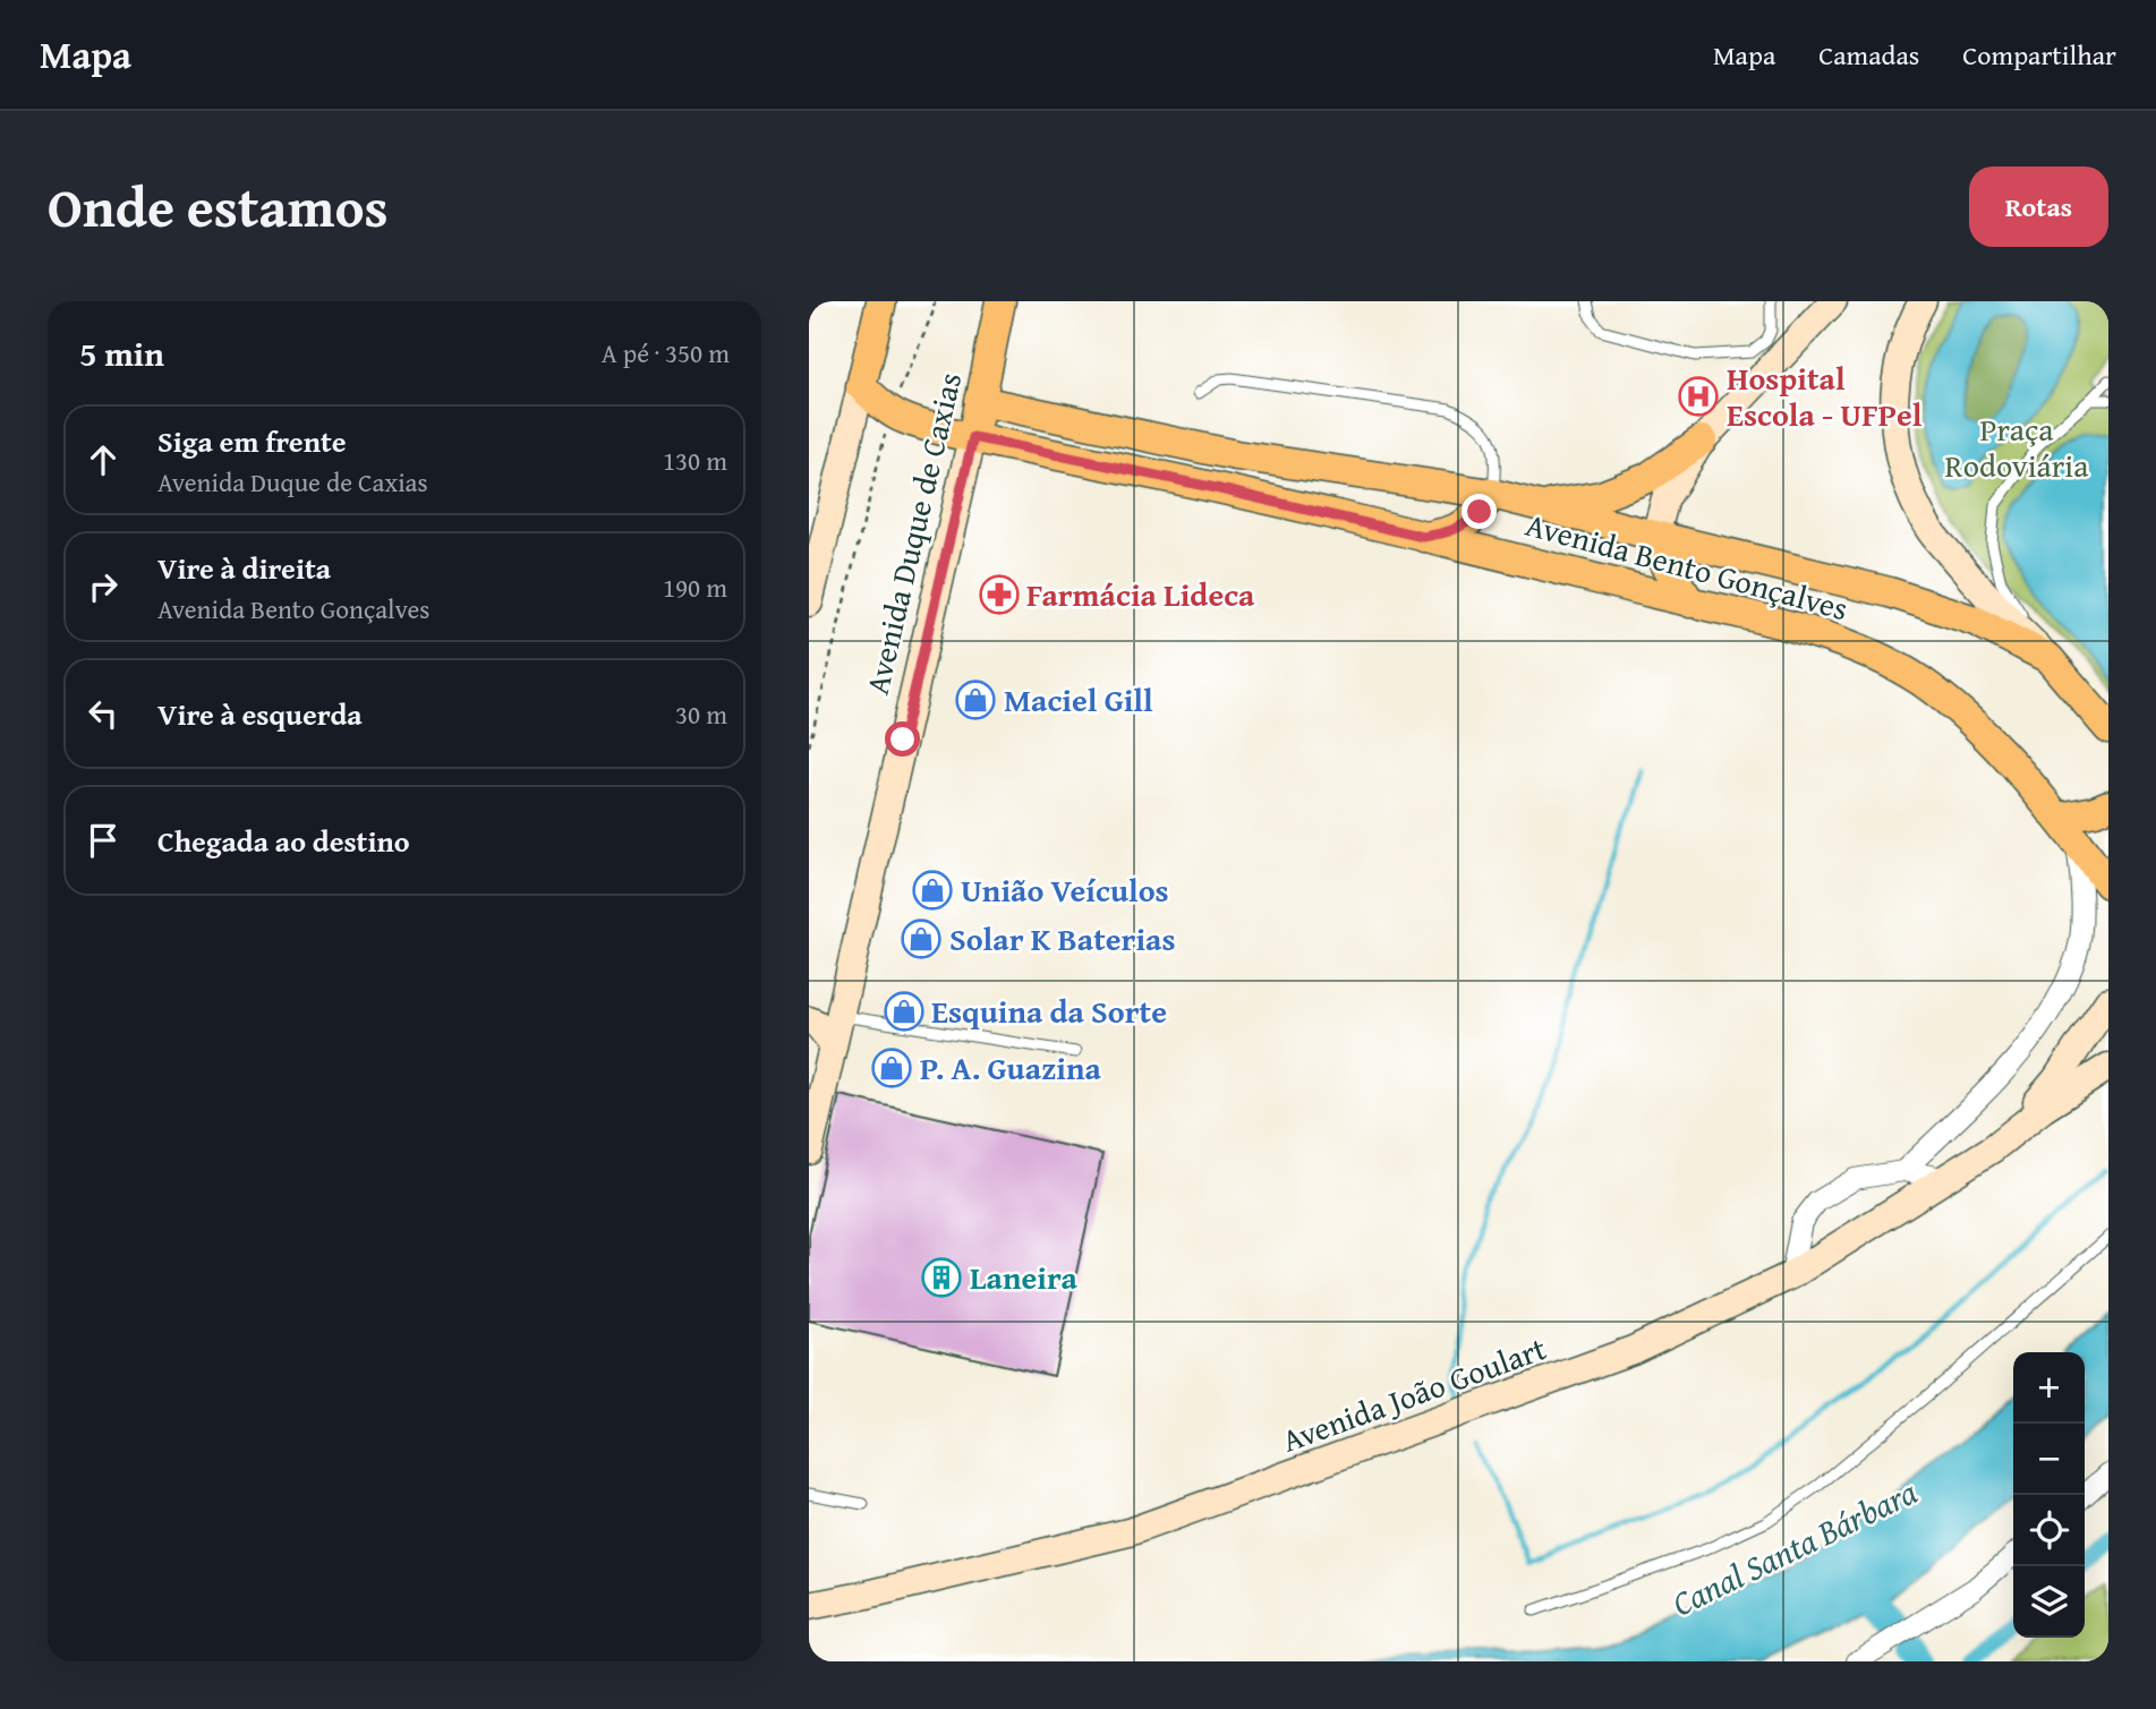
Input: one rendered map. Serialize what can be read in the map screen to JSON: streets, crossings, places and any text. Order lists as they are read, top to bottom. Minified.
{"streets":{"main road":["Avenida Duque de Caxias","Avenida Bento Gonçalves","Avenida João Goulart"]},"crossings":[["Avenida Duque de Caxias","Avenida Bento Gonçalves"]],"water":["Canal Santa Bárbara"],"parks":["Praça Rodoviária"],"places":{"hospital":["Hospital Escola - UFPel"],"pharmacy":["Farmácia Lideca"],"shop":["Maciel Gill","União Veículos","Solar K Baterias","Esquina da Sorte","P. A. Guazina"],"building":["Laneira"]},"page":{"header":"Mapa","nav":["Mapa","Camadas","Compartilhar"],"title":"Onde estamos","buttons":"Rotas","heading":["5 min","A pé · 350 m"],"list":[["Siga em frente","Avenida Duque de Caxias","130 m"],["Vire à direita","Avenida Bento Gonçalves","190 m"],["Vire à esquerda","30 m"],"Chegada ao destino"],"map_buttons":["+","−"]}}
